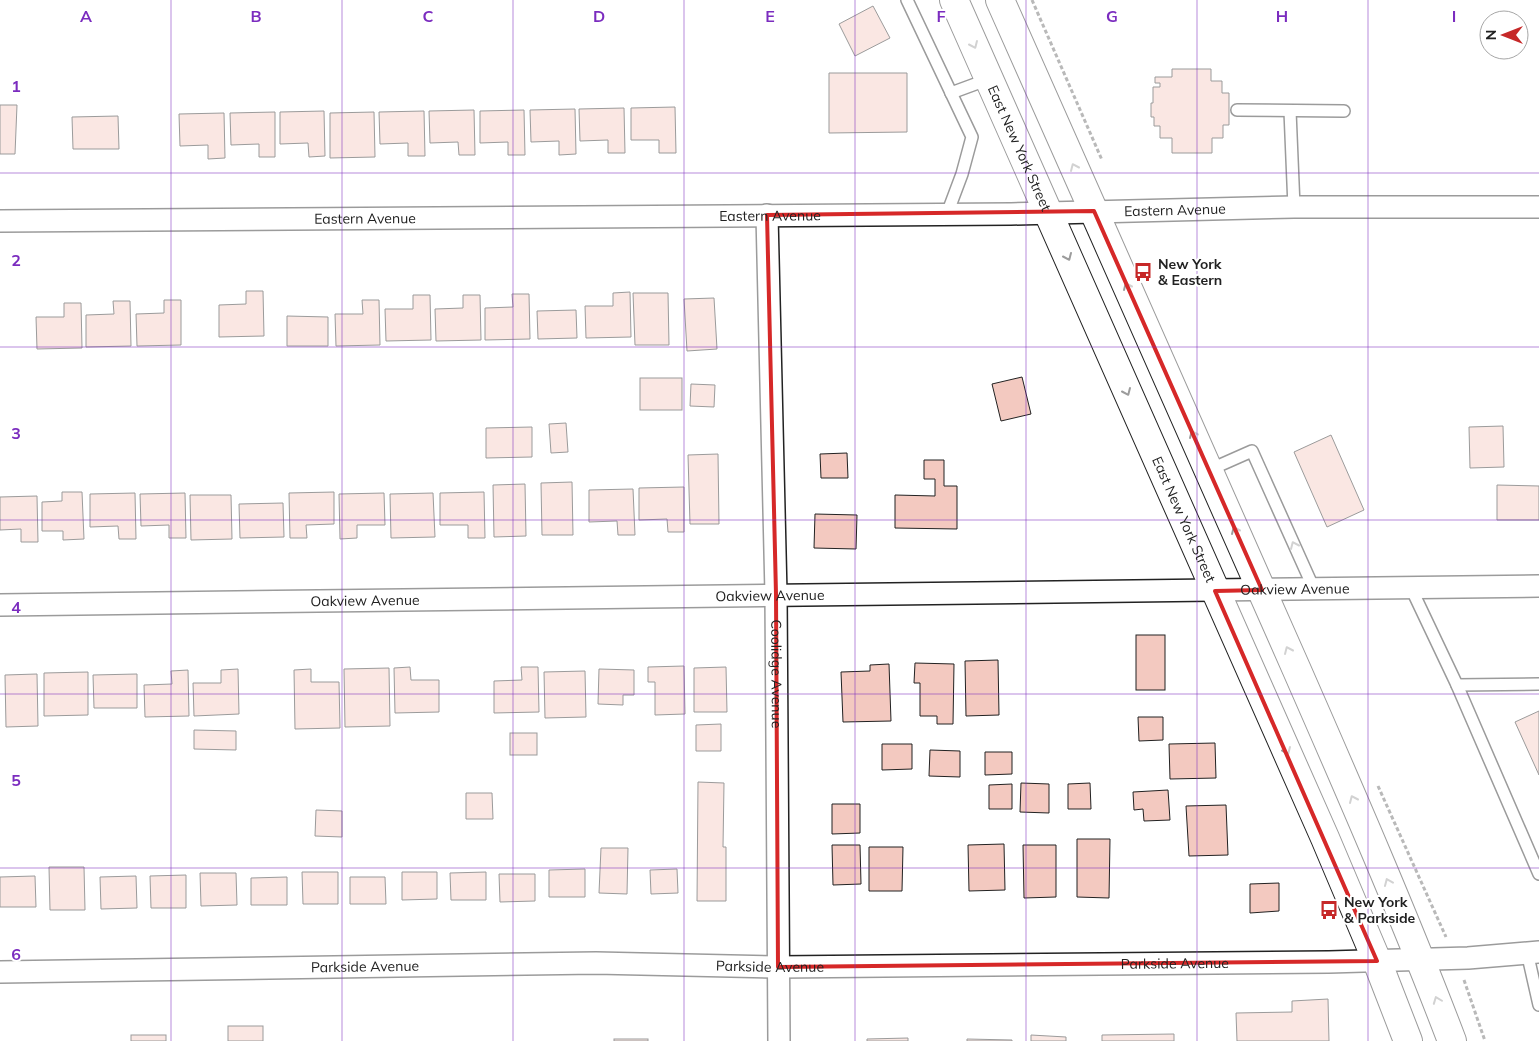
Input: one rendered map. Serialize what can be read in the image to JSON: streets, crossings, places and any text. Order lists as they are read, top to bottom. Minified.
{"streets":{"main road":["East New York Street"],"street":["Eastern Avenue","Oakview Avenue","Coolidge Avenue","Parkside Avenue"]},"crossings":[["East New York Street","Eastern Avenue"],["East New York Street","Oakview Avenue"],["East New York Street","Parkside Avenue"],["Eastern Avenue","Coolidge Avenue"],["Oakview Avenue","Coolidge Avenue"],["Coolidge Avenue","Parkside Avenue"]],"places":{"bus stop":["New York & Eastern","New York & Parkside"]},"north":"left","grid":{"columns":["A","B","C","D","E","F","G","H","I"],"rows":["1","2","3","4","5","6"]}}
